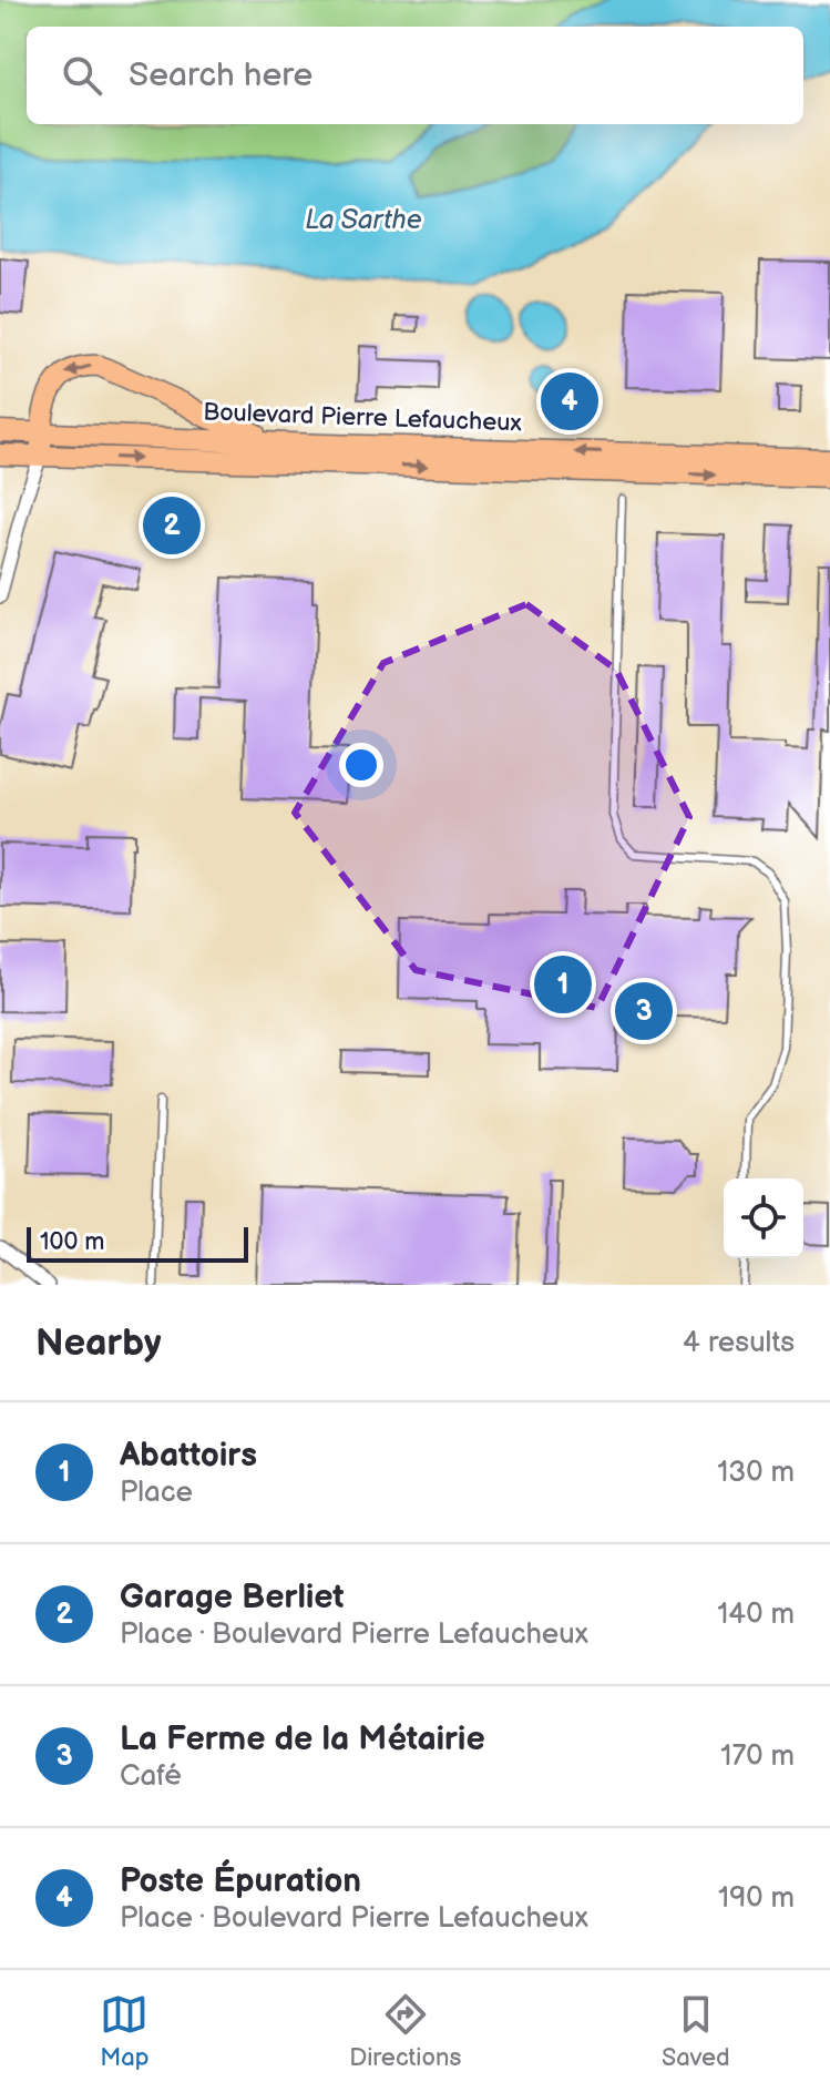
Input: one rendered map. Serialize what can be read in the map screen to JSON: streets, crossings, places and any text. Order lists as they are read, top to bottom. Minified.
{"streets":{"main road":["Boulevard Pierre Lefaucheux"]},"water":["La Sarthe"],"scale_bar":"100 m","page":{"search":"Search here","pins":["4","2","1","3"],"scale":"100 m","heading":["Nearby","4 results"],"list":[{"mark":"1","name":"Abattoirs","note":"Place","value":"130 m"},{"mark":"2","name":"Garage Berliet","note":"Place · Boulevard Pierre Lefaucheux","value":"140 m"},{"mark":"3","name":"La Ferme de la Métairie","note":"Café","value":"170 m"},{"mark":"4","name":"Poste Épuration","note":"Place · Boulevard Pierre Lefaucheux","value":"190 m"}],"nav":["Map","Directions","Saved"]}}
